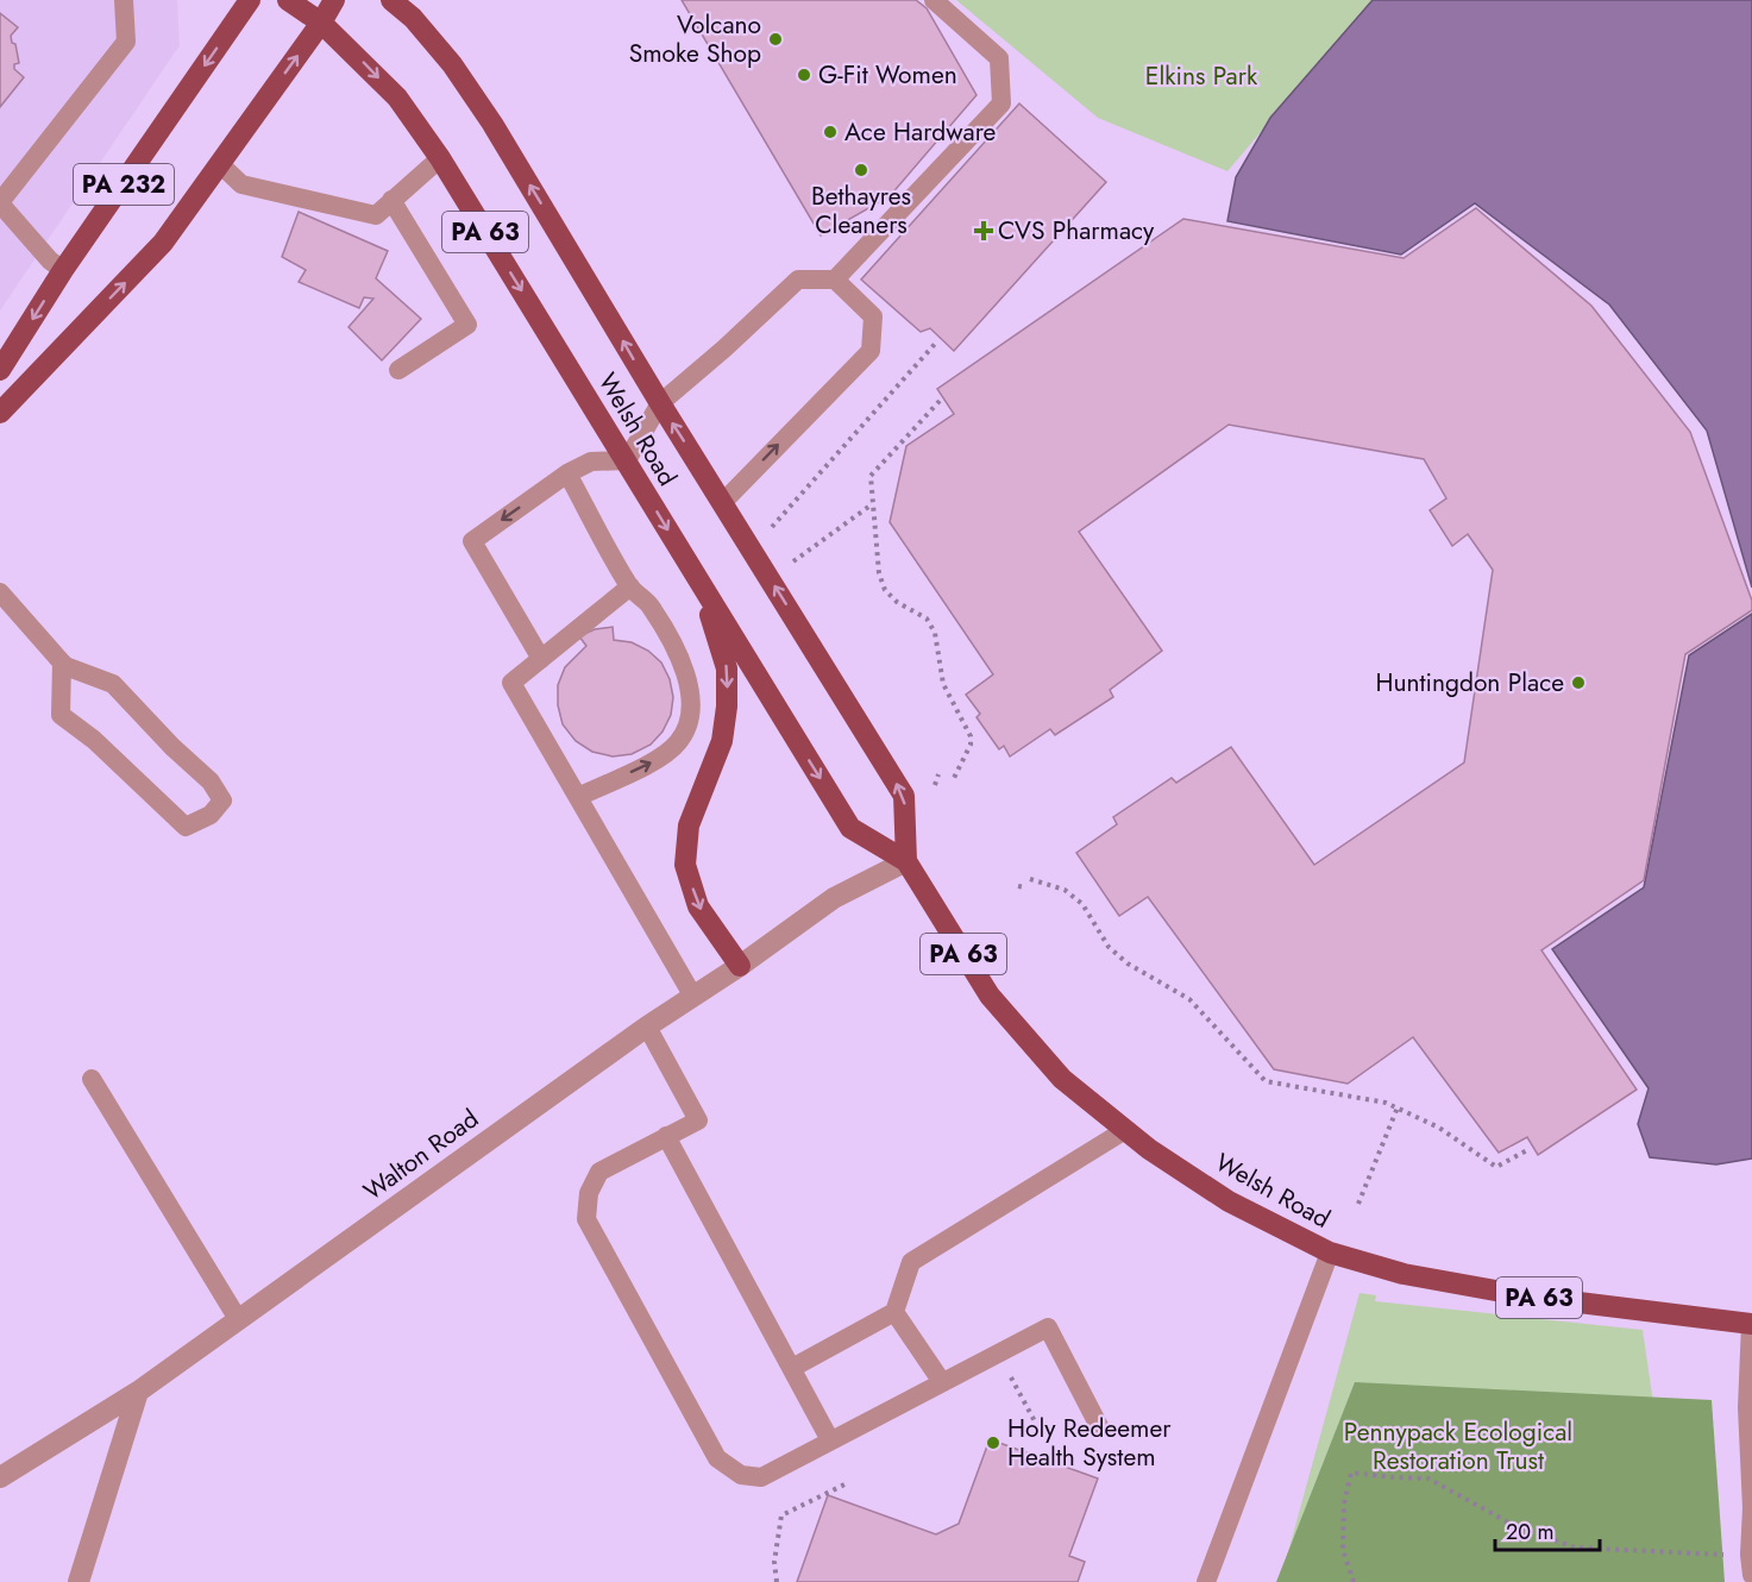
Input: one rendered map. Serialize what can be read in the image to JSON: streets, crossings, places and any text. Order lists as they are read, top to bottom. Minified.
{"streets":{"main road":["PA 232","PA 63","Welsh Road"],"street":["Walton Road"]},"crossings":[["PA 232","PA 63"],["PA 232","Welsh Road"],["PA 63","Welsh Road"],["Welsh Road","Walton Road"]],"parks":["Elkins Park","Pennypack Ecological Restoration Trust"],"places":{"other":["Volcano Smoke Shop","G-Fit Women","Ace Hardware","Bethayres Cleaners","Huntingdon Place","Holy Redeemer Health System"],"health":["CVS Pharmacy"]},"scale_bar":"20 m"}
